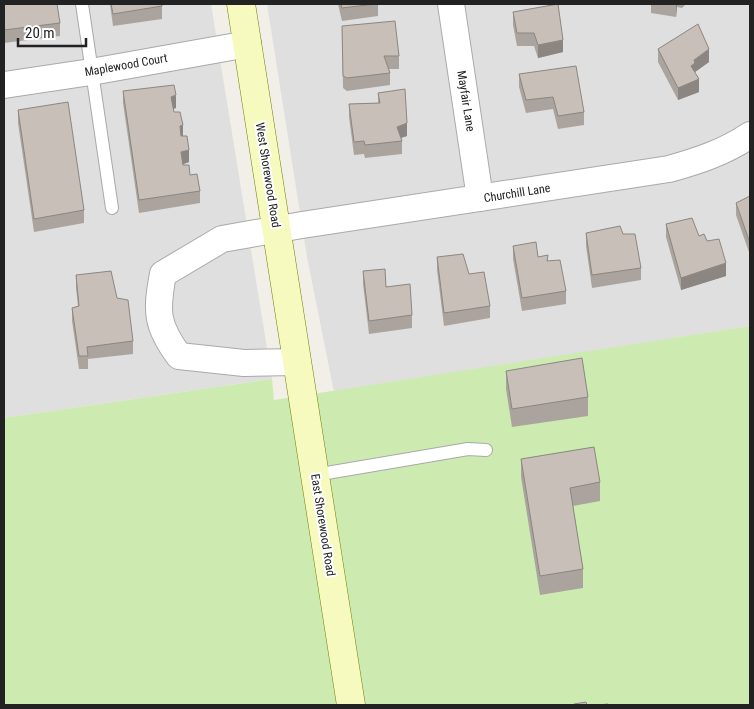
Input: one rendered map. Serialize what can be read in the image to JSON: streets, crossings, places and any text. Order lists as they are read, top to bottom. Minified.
{"streets":{"main road":["West Shorewood Road","East Shorewood Road"],"street":["Maplewood Court","Mayfair Lane","Churchill Lane"]},"crossings":[["Maplewood Court","West Shorewood Road"],["Mayfair Lane","Churchill Lane"],["West Shorewood Road","Churchill Lane"],["West Shorewood Road","East Shorewood Road"],["Churchill Lane","East Shorewood Road"]],"scale_bar":"20 m"}
